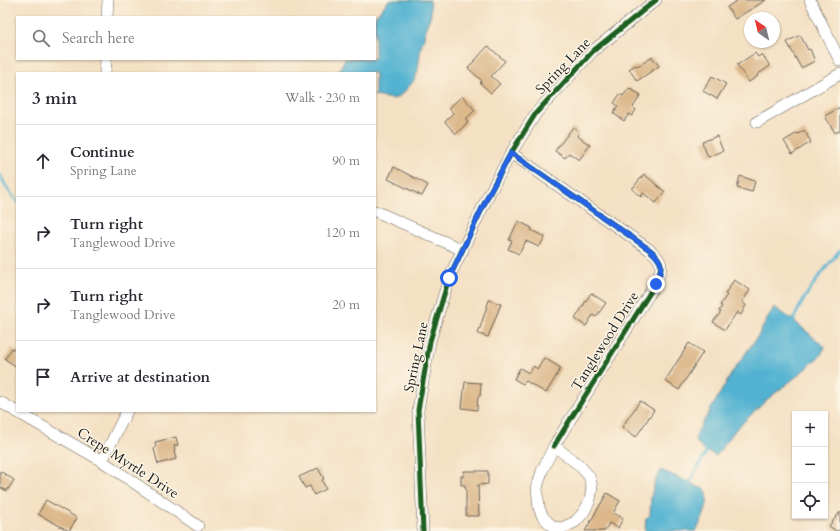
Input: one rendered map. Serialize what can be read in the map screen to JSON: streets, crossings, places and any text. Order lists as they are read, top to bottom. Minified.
{"streets":{"street":["Spring Lane","Tanglewood Drive","Crepe Myrtle Drive"]},"crossings":[["Spring Lane","Tanglewood Drive"]],"north":"top left","page":{"search":"Search here","heading":["3 min","Walk · 230 m"],"list":[["Continue","Spring Lane","90 m"],["Turn right","Tanglewood Drive","120 m"],["Turn right","Tanglewood Drive","20 m"],"Arrive at destination"],"map_buttons":["+","−"]}}
